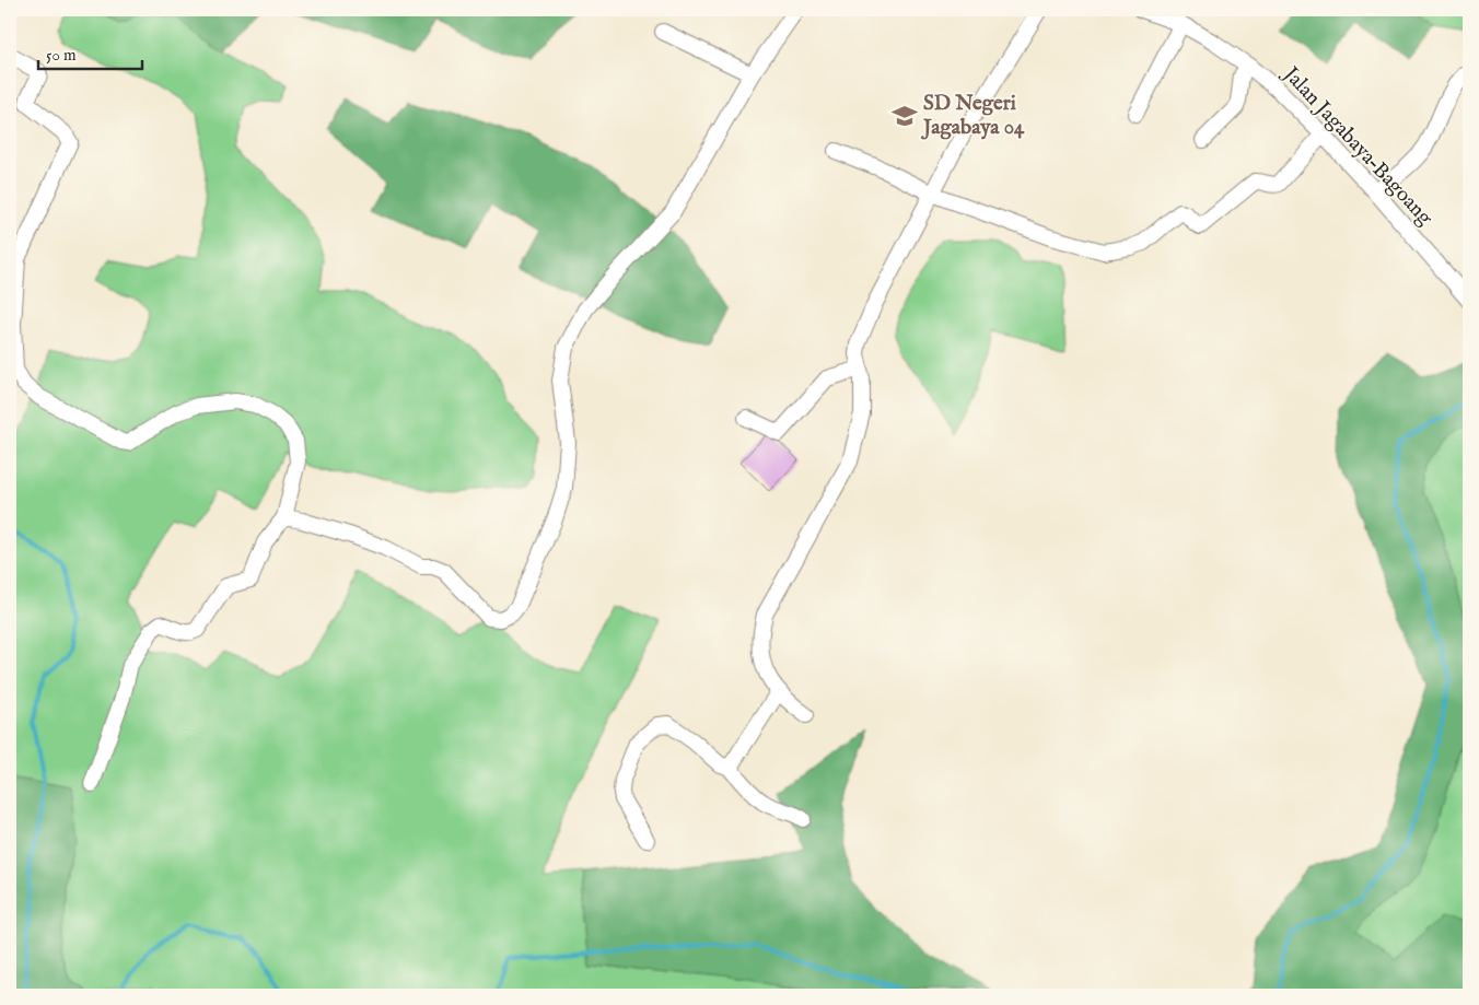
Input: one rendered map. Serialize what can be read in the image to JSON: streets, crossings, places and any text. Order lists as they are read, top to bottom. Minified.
{"streets":{"street":["Jalan Jagabaya–Bagoang"]},"places":{"school or university":["SD Negeri Jagabaya 04"]},"scale_bar":"50 m"}
